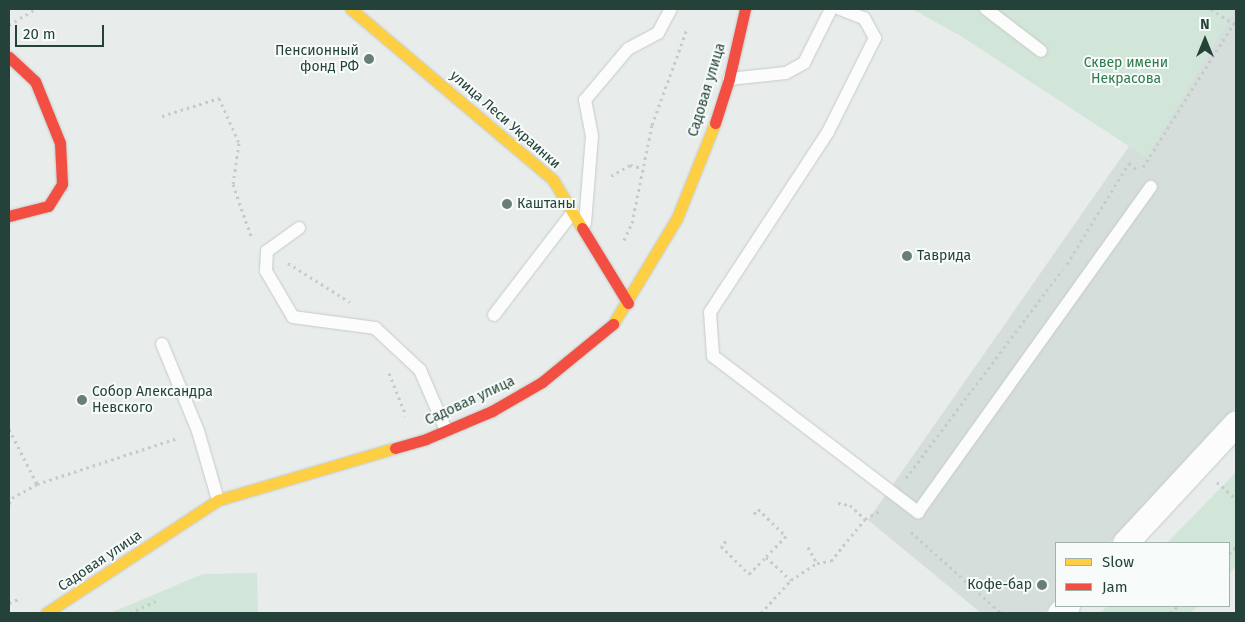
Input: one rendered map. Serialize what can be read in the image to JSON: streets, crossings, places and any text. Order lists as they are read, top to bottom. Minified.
{"streets":{"main road":["Садовая улица","улица Леси Украинки"]},"crossings":[["Садовая улица","улица Леси Украинки"]],"parks":["Сквер имени Некрасова"],"places":["Пенсионный фонд РФ","Каштаны","Таврида","Собор Александра Невского","Кофе-бар"],"legend":["Slow","Jam"],"scale_bar":"20 m","north":"top"}
